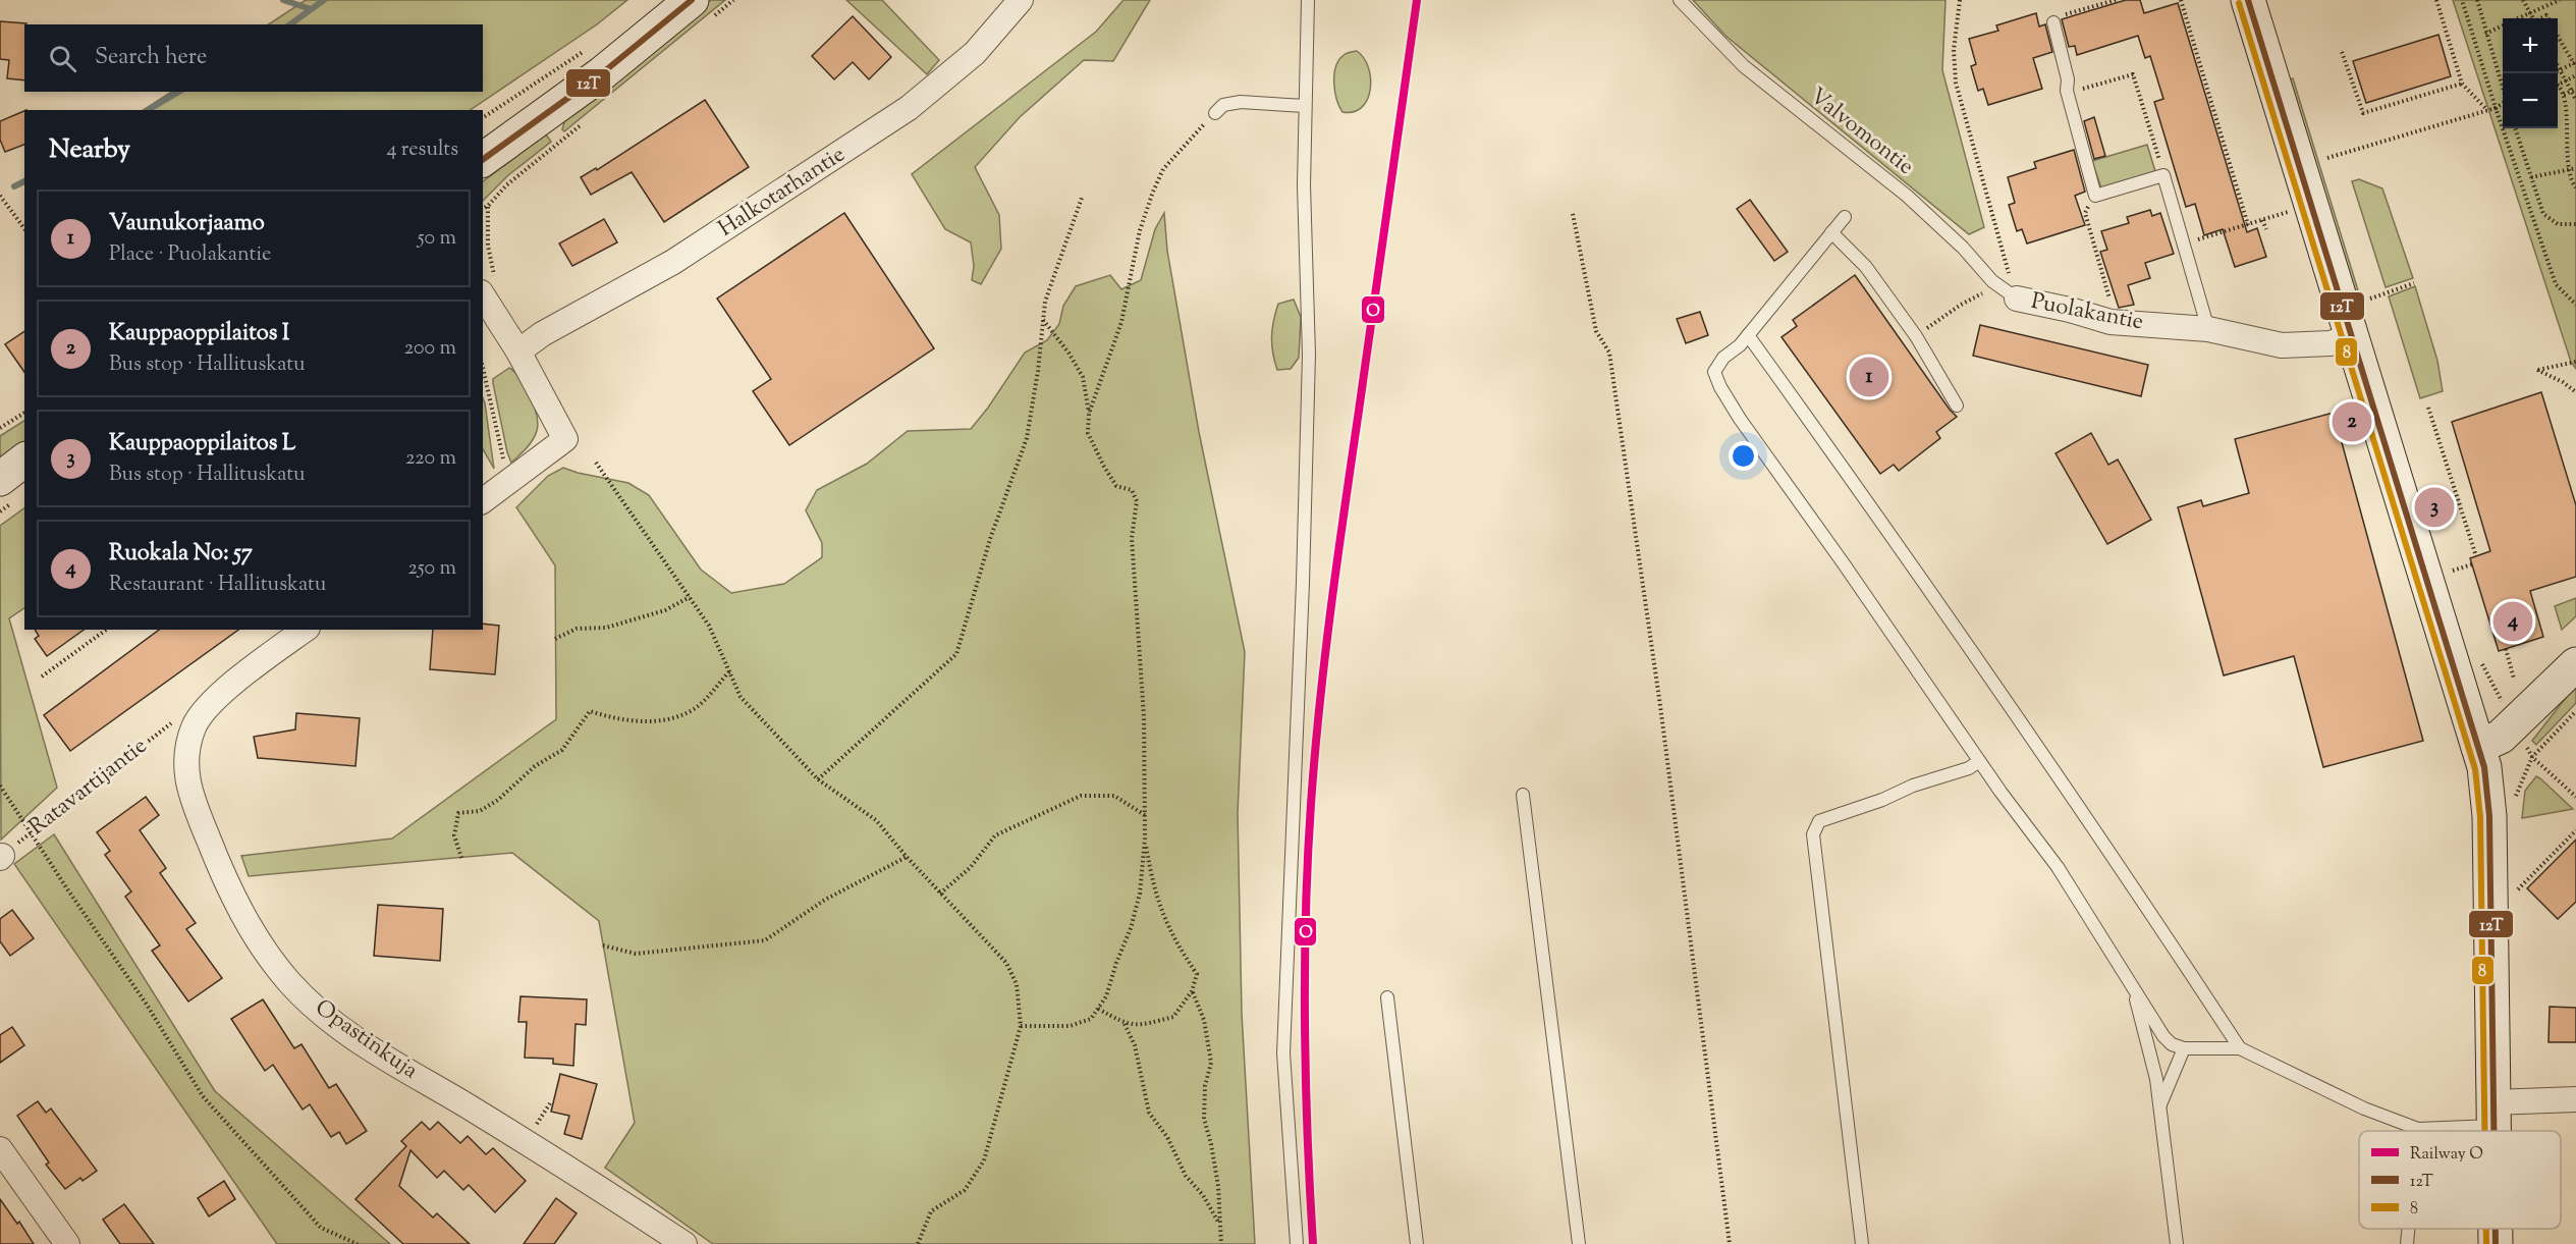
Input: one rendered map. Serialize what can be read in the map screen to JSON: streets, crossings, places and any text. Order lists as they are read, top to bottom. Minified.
{"streets":{"street":["Halkotarhantie","Puolakantie","Opastinkuja"],"lane":["Valvomontie"],"path":["Ratavartijantie"]},"crossings":[["Valvomontie","Puolakantie"],["Ratavartijantie","Opastinkuja"]],"lines":["rail line O","transit line 12T","transit line 8"],"legend":["Railway O","12T","8"],"page":{"map_buttons":["+","−"],"search":"Search here","heading":["Nearby","4 results"],"list":[{"mark":"1","name":"Vaunukorjaamo","note":"Place · Puolakantie","value":"50 m"},{"mark":"2","name":"Kauppaoppilaitos I","note":"Bus stop · Hallituskatu","value":"200 m"},{"mark":"3","name":"Kauppaoppilaitos L","note":"Bus stop · Hallituskatu","value":"220 m"},{"mark":"4","name":"Ruokala No: 57","note":"Restaurant · Hallituskatu","value":"250 m"}],"pins":["1","2","3","4"]}}
